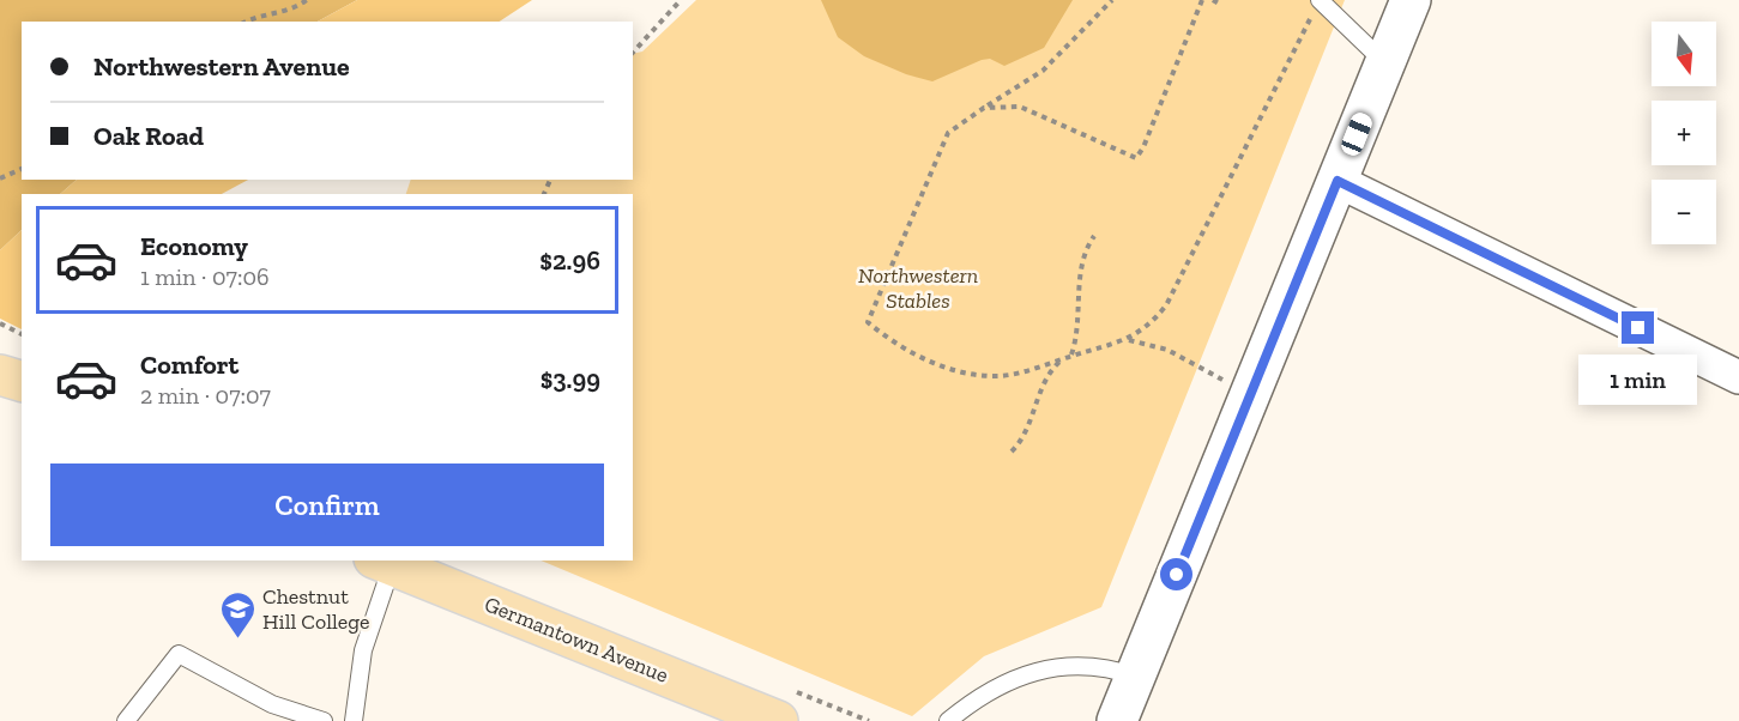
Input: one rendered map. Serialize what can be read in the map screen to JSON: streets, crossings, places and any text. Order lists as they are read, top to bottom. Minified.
{"streets":{"main road":["Germantown Avenue"]},"parks":["Northwestern Stables"],"places":{"school or university":["Chestnut Hill College"]},"north":"bottom","page":{"map_buttons":["+","−"],"banner":["Northwestern Avenue","Oak Road"],"list":[{"name":"Economy","note":"1 min · 07:06","value":"$2.96"},{"name":"Comfort","note":"2 min · 07:07","value":"$3.99"}],"bubble":"1 min","buttons":"Confirm"}}
